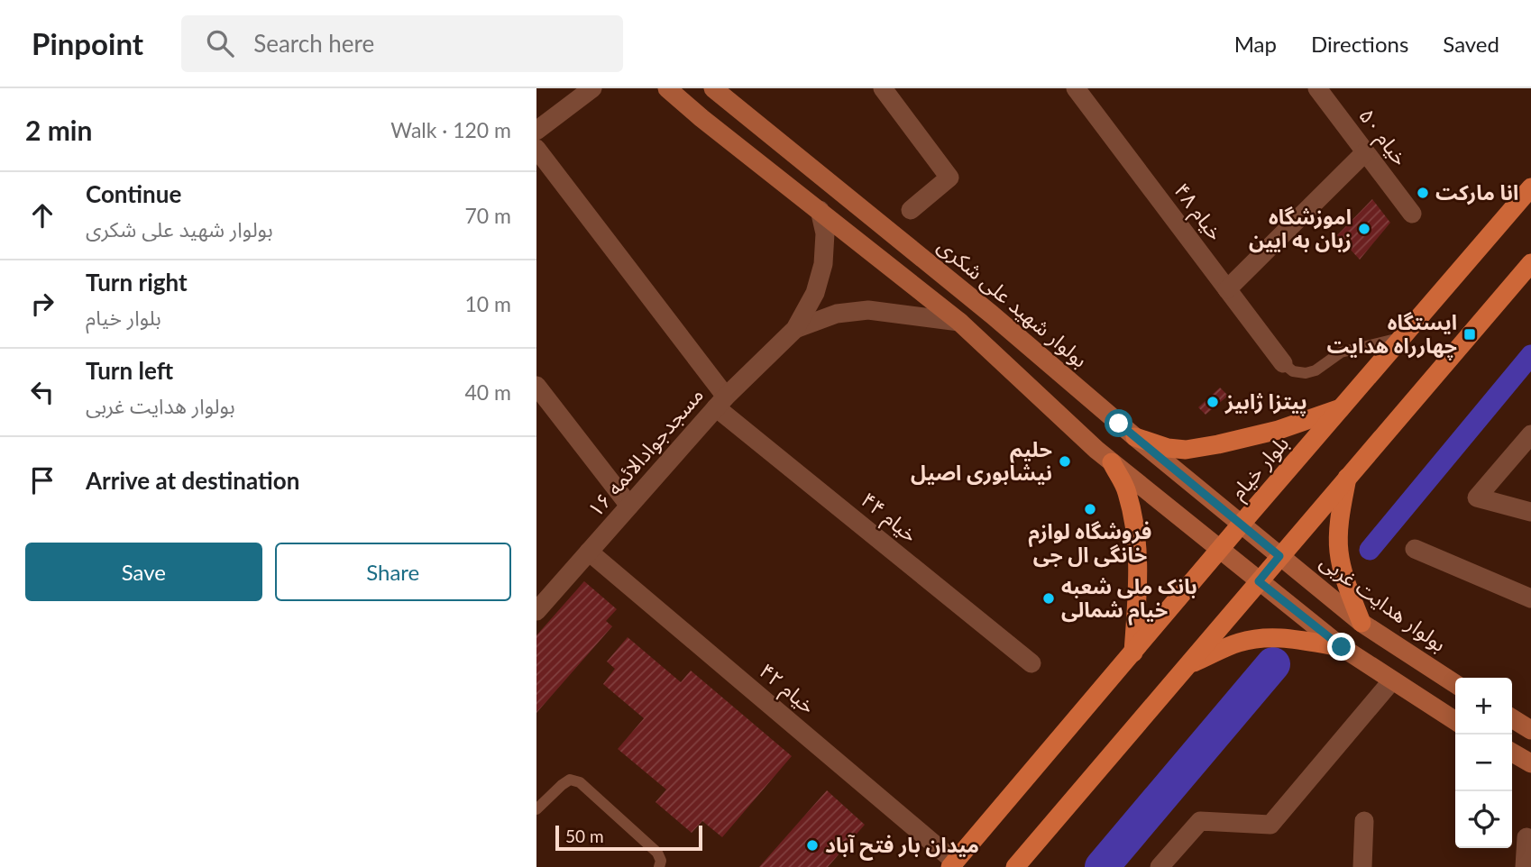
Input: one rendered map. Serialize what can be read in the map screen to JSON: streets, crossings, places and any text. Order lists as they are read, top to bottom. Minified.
{"streets":{"main road":["بولوار شهید علی شکری","بلوار خیام","بولوار هدایت غربی"],"street":["خیام ۵۰","خیام ۴۸","مسجدجوادالائمه ۱۶","خیام ۴۴","خیام ۴۲"]},"crossings":[["بولوار شهید علی شکری","بلوار خیام"],["بولوار شهید علی شکری","بولوار هدایت غربی"],["مسجدجوادالائمه ۱۶","خیام ۴۴"],["مسجدجوادالائمه ۱۶","خیام ۴۲"],["بلوار خیام","خیام ۴۲"]],"places":{"other":["انا مارکت","اموزشگاه زبان به ایین","پیتزا ژابیز","حلیم نیشابوری اصیل","فروشگاه لوازم خانگی ال جی","بانک ملی شعبه خیام شمالی","میدان بار فتح آباد"],"transit":["ایستگاه چهارراه هدایت"]},"scale_bar":"50 m","page":{"header":"Pinpoint","search":"Search here","nav":["Map","Directions","Saved"],"heading":["2 min","Walk · 120 m"],"list":[["Continue","بولوار شهید علی شکری","70 m"],["Turn right","بلوار خیام","10 m"],["Turn left","بولوار هدایت غربی","40 m"],"Arrive at destination"],"buttons":["Save","Share"],"map_buttons":["+","−"],"scale":"50 m"}}
